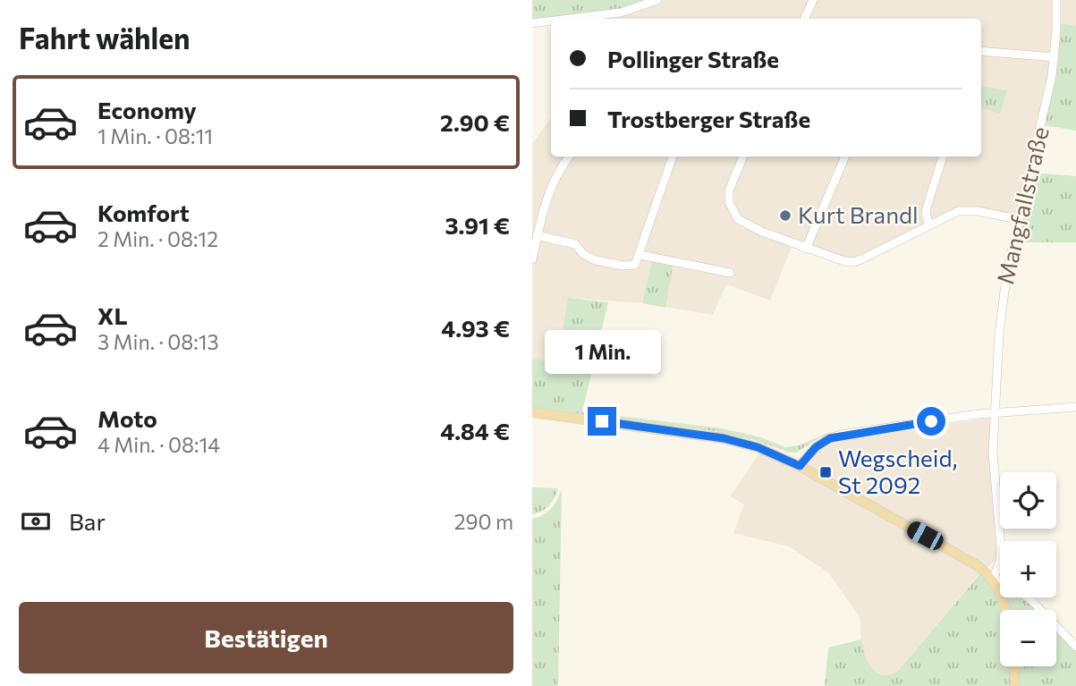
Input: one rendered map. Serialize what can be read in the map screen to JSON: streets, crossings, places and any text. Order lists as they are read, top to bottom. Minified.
{"streets":{"street":["Mangfallstraße"]},"places":{"other":["Kurt Brandl"],"transit":["Wegscheid, St 2092"]},"page":{"heading":"Fahrt wählen","banner":["Pollinger Straße","Trostberger Straße"],"list":[{"name":"Economy","note":"1 Min. · 08:11","value":"2.90 €"},{"name":"Komfort","note":"2 Min. · 08:12","value":"3.91 €"},{"name":"XL","note":"3 Min. · 08:13","value":"4.93 €"},{"name":"Moto","note":"4 Min. · 08:14","value":"4.84 €"}],"bubble":"1 Min.","map_buttons":["+","−"],"pay":["Bar","290 m"],"buttons":"Bestätigen"}}
